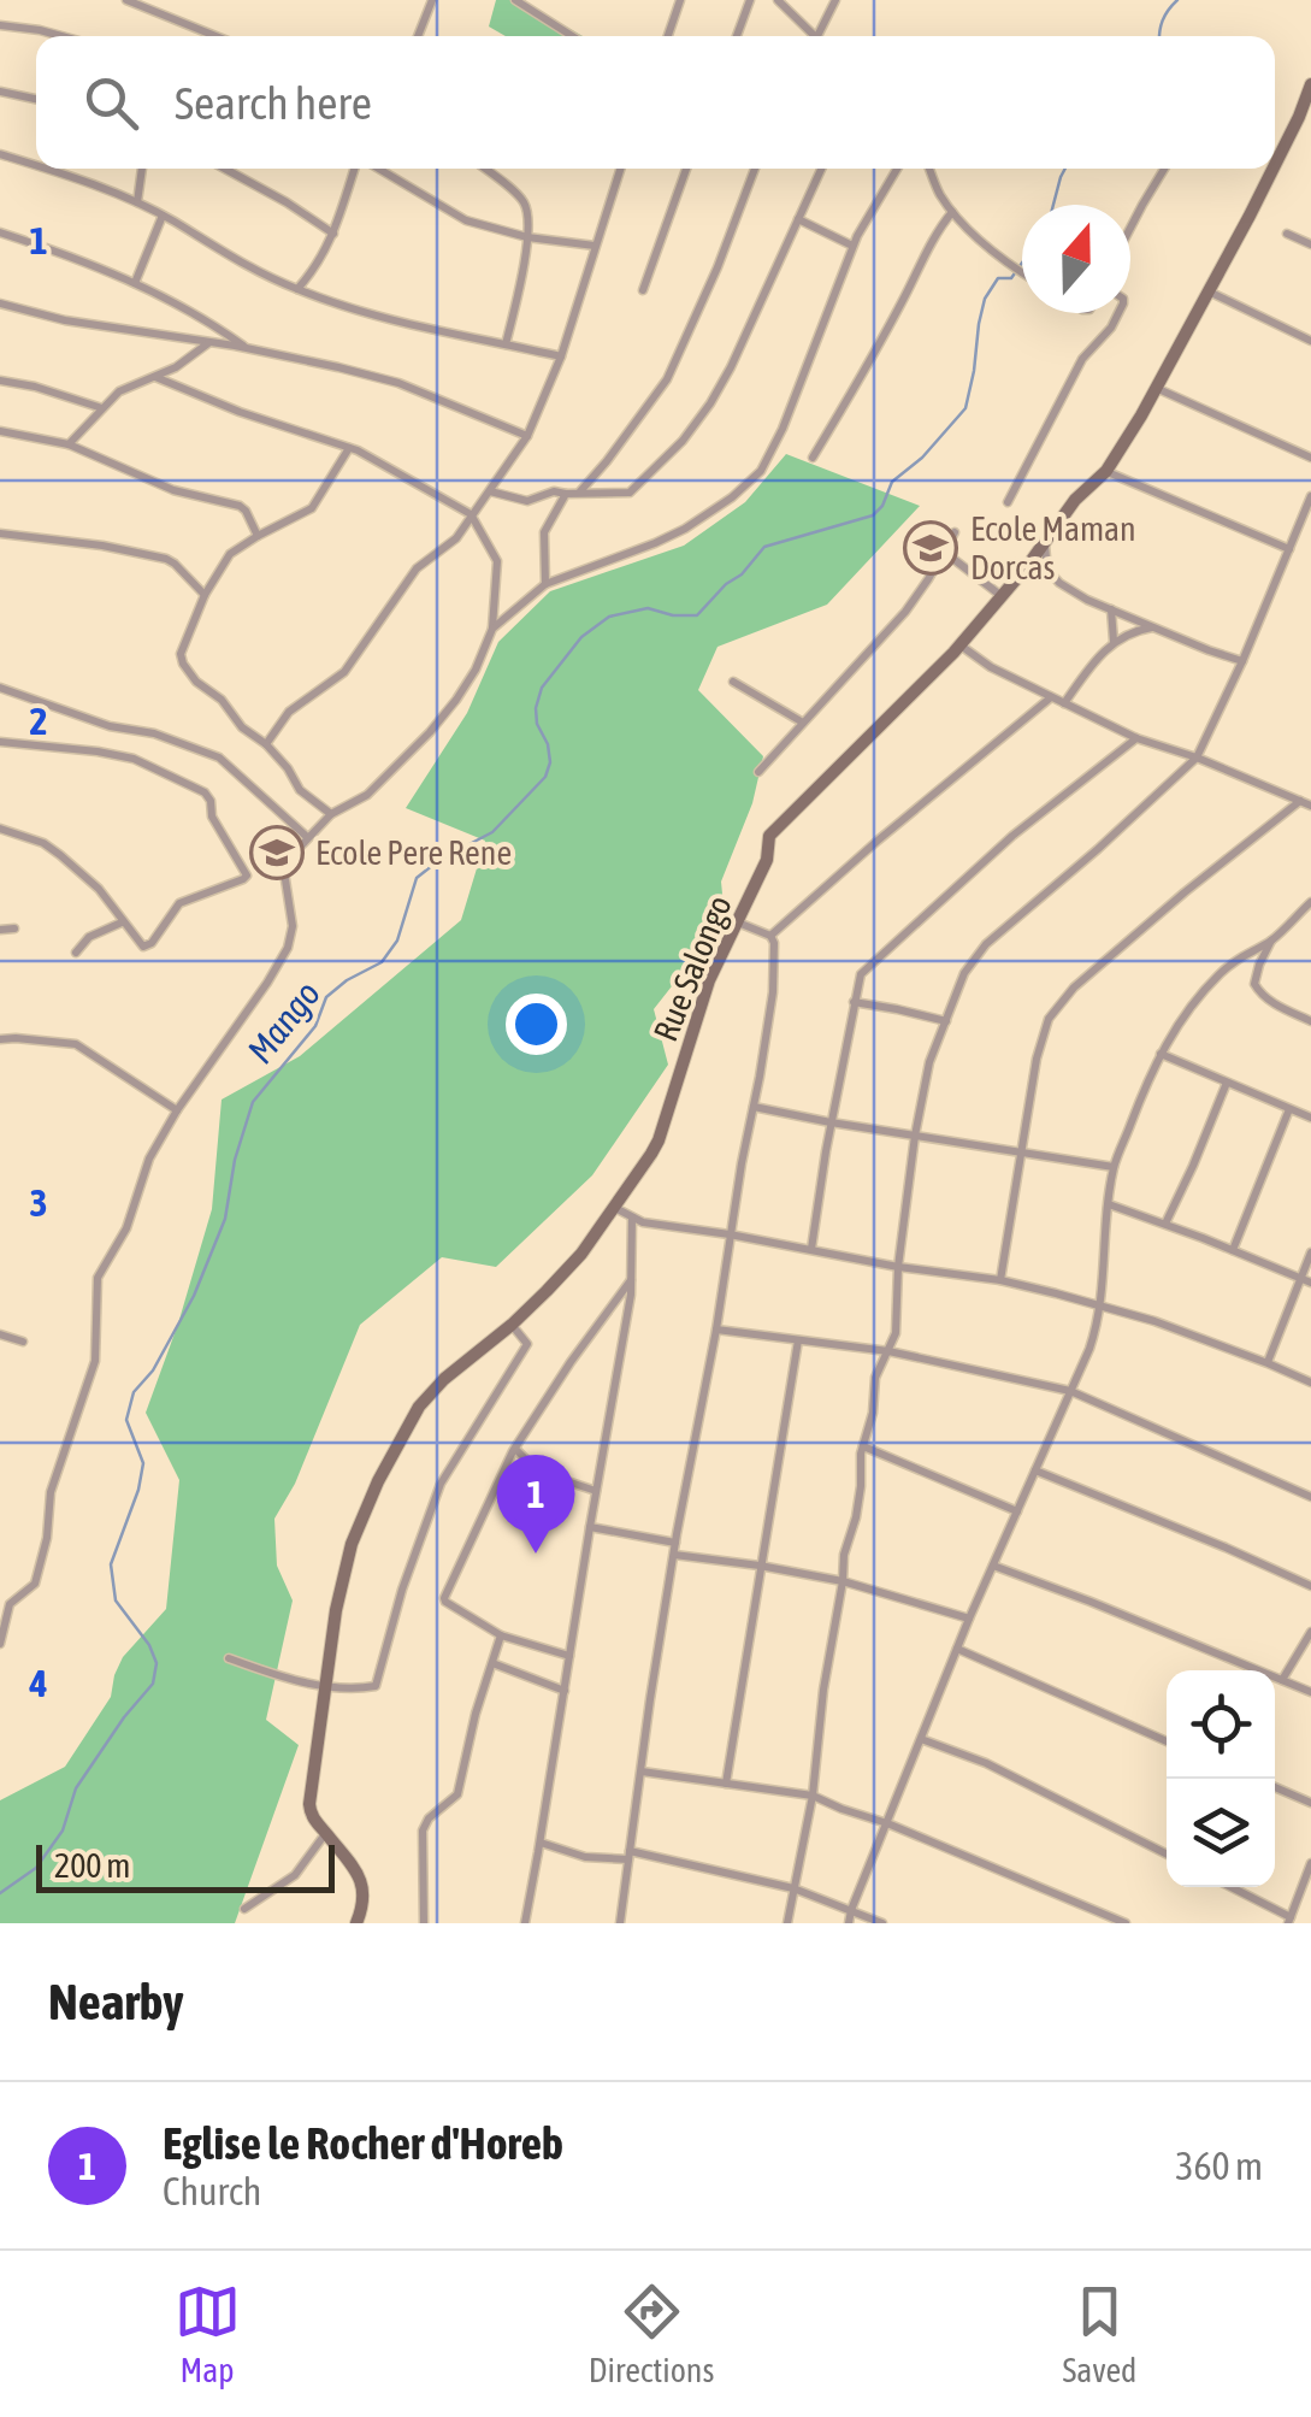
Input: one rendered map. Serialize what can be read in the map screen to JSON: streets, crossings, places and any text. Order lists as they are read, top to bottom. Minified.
{"streets":{"street":["Rue Salongo"]},"water":["Mango"],"places":{"school or university":["Ecole Maman Dorcas","Ecole Pere Rene"]},"scale_bar":"200 m","north":"top","page":{"search":"Search here","pins":"1","scale":"200 m","heading":"Nearby","list":[{"mark":"1","name":"Eglise le Rocher d'Horeb","note":"Church","value":"360 m"}],"nav":["Map","Directions","Saved"]},"grid":{"rows":["1","2","3","4"]}}
